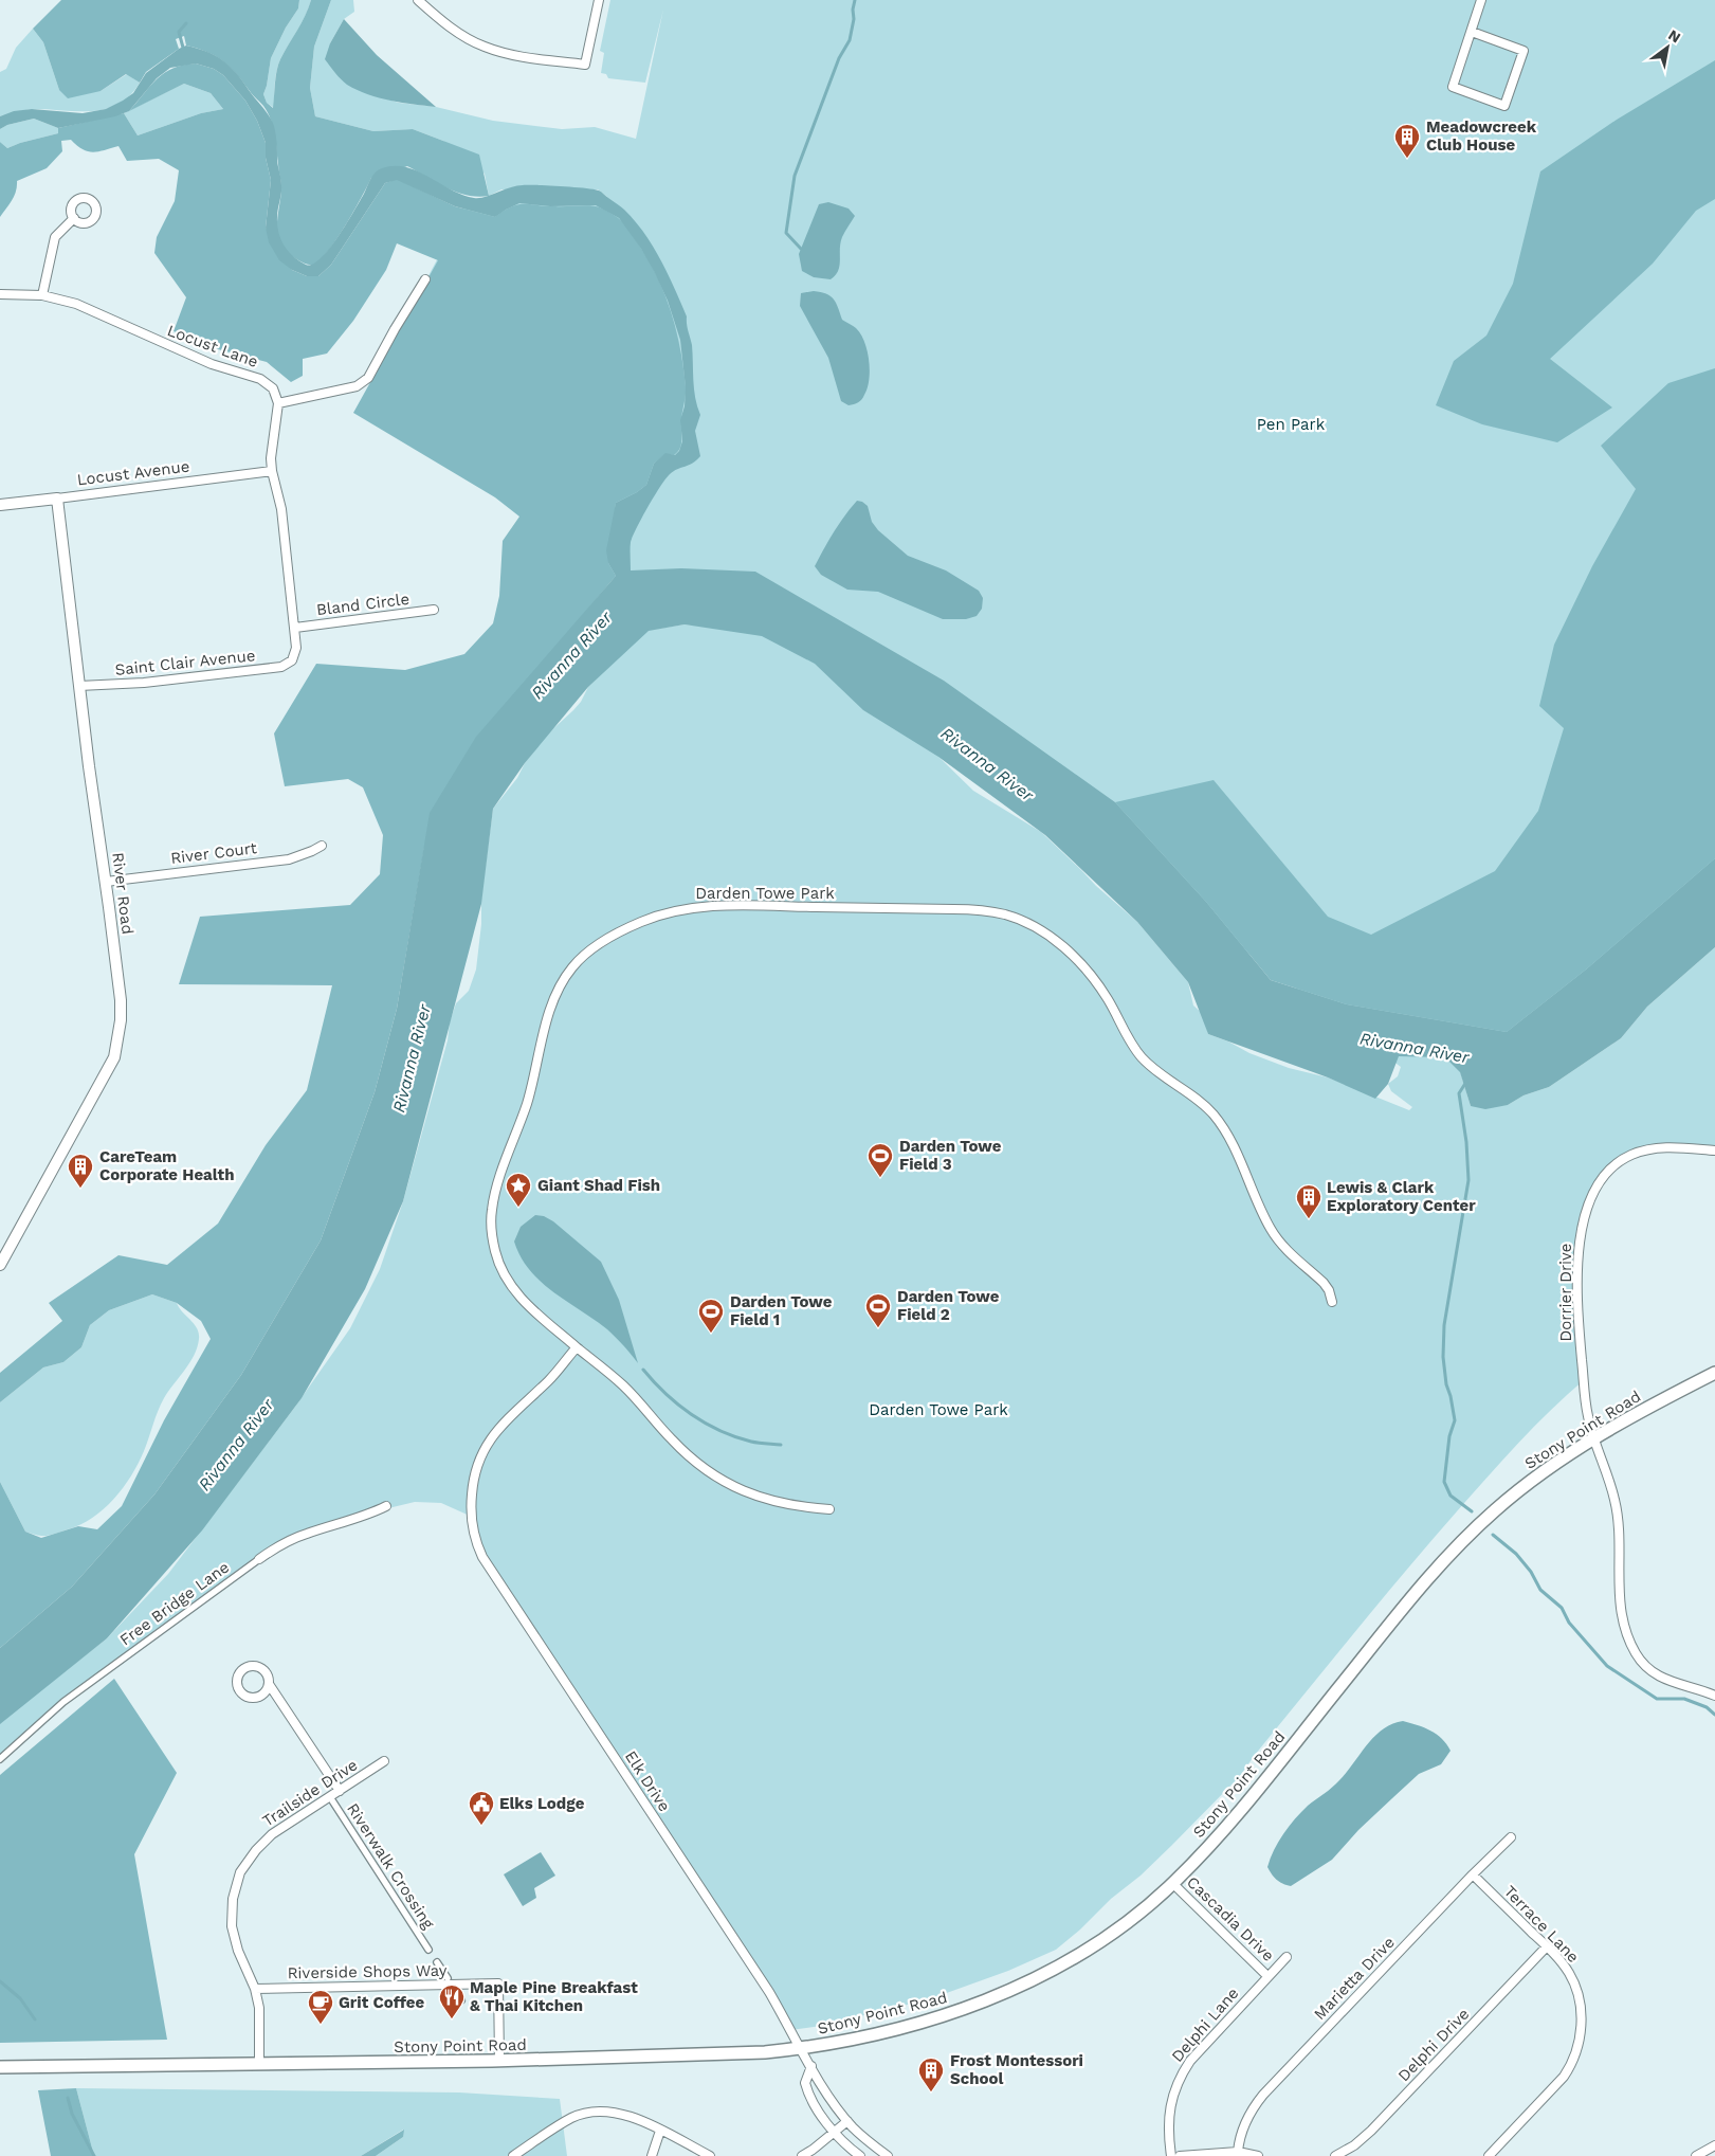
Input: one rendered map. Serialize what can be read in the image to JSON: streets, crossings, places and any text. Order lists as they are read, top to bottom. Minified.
{"streets":{"main road":["Stony Point Road"],"street":["Locust Lane","Locust Avenue","Bland Circle","Saint Clair Avenue","River Court","River Road","Darden Towe Park","Dorrier Drive","Free Bridge Lane","Elk Drive","Trailside Drive","Riverwalk Crossing","Cascadia Drive","Terrace Lane","Riverside Shops Way","Marietta Drive","Delphi Lane","Delphi Drive"]},"crossings":[["Locust Avenue","River Road"],["Bland Circle","Saint Clair Avenue"],["Saint Clair Avenue","River Road"],["River Court","River Road"],["Darden Towe Park","Elk Drive"],["Dorrier Drive","Stony Point Road"],["Stony Point Road","Elk Drive"],["Stony Point Road","Trailside Drive"],["Stony Point Road","Cascadia Drive"],["Stony Point Road","Riverside Shops Way"],["Trailside Drive","Riverwalk Crossing"],["Trailside Drive","Riverside Shops Way"],["Cascadia Drive","Delphi Lane"],["Terrace Lane","Marietta Drive"],["Terrace Lane","Delphi Drive"]],"water":["Rivanna River"],"parks":["Pen Park","Darden Towe Park"],"places":{"building":["Meadowcreek Club House","CareTeam Corporate Health","Lewis & Clark Exploratory Center","Frost Montessori School"],"sports":["Darden Towe Field 3","Darden Towe Field 2","Darden Towe Field 1"],"place":["Giant Shad Fish"],"public building":["Elks Lodge"],"restaurant":["Maple Pine Breakfast & Thai Kitchen"],"cafe":["Grit Coffee"]},"north":"top right"}
